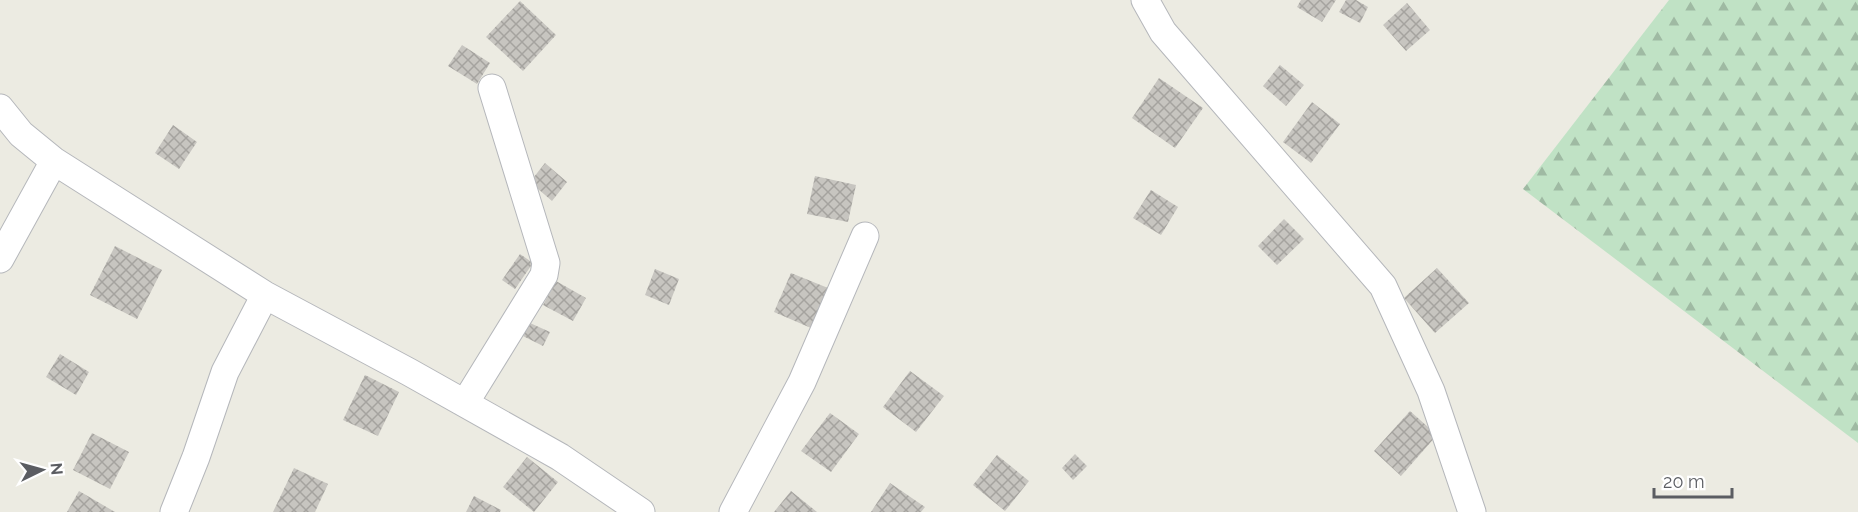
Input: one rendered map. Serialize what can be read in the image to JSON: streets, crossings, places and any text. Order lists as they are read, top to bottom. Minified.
{"scale_bar":"20 m","north":"right"}
